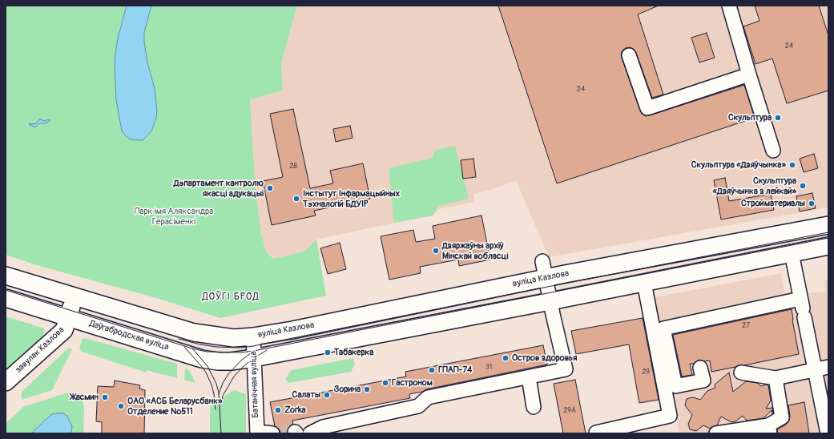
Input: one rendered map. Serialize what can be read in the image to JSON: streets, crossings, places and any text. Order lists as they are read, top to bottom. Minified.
{"streets":{"main road":["вуліца Казлова","Даўгабродская вуліца","завулак Казлова"],"street":["Батанічная вуліца"]},"crossings":[["вуліца Казлова","Батанічная вуліца"],["Даўгабродская вуліца","завулак Казлова"],["Даўгабродская вуліца","Батанічная вуліца"]],"districts":["ДОЎГІ БРОД"],"parks":["Парк імя Аляксандра Герасіменкі"],"places":["Скульптура","Скульптура «Дзяўчынка»","Скульптура «Дзяўчынка з лейкай»","Дэпартамент кантролю якасці адукацыі","Інстытут Інфармацыйных Тэхналогій БДУІР","Стройматериалы","Дзяржаўны архіў Мінскай вобласці","Табакерка","Остров здоровья","ГПАП-74","Гастроном","Зорина","Салаты","Жасмин","ОАО «АСБ Беларусбанк» Отделение №511","Zorka"],"house_numbers":["24","24","28","27","31","29","29А"]}
